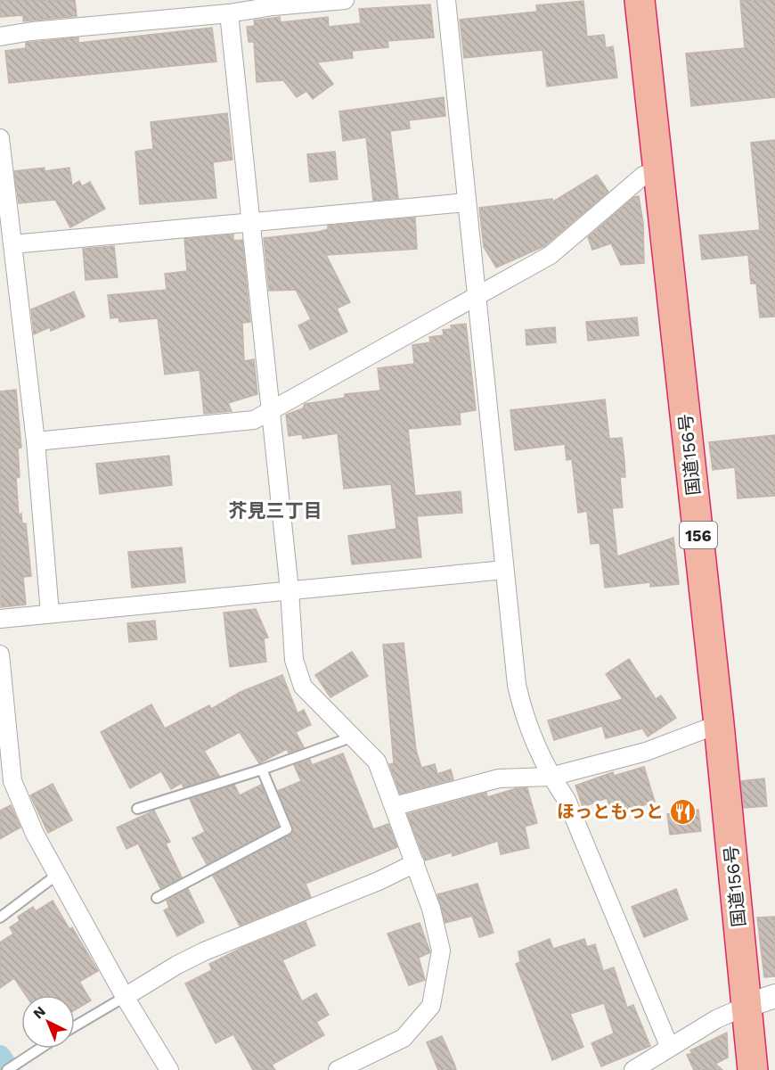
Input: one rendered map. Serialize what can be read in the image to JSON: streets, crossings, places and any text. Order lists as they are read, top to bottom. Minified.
{"streets":{"highway":["国道156号","156"]},"districts":["芥見三丁目"],"places":{"restaurant":["ほっともっと"]},"north":"top left"}
